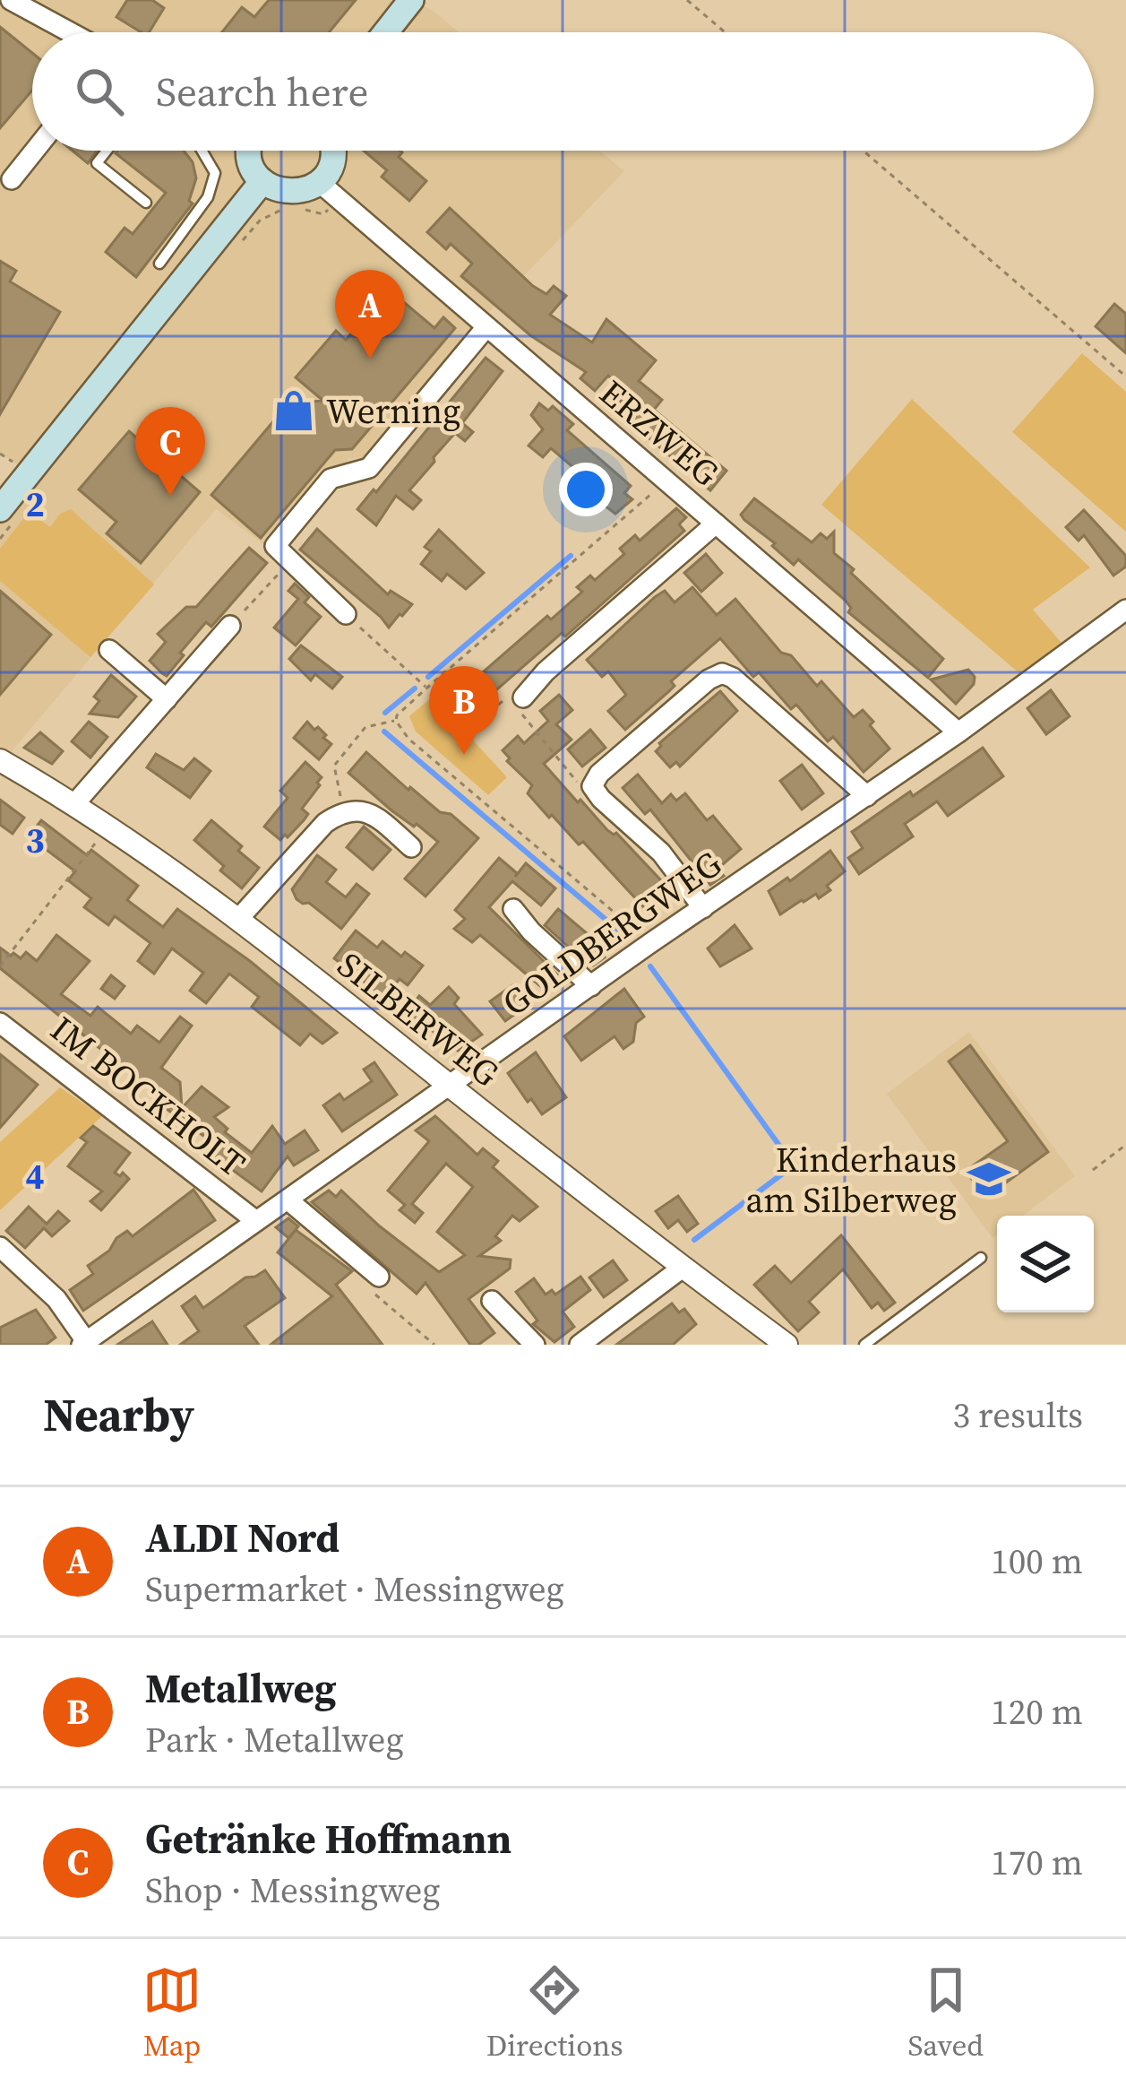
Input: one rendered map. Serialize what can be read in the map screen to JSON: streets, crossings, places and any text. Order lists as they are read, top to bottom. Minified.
{"streets":{"street":["ERZWEG","GOLDBERGWEG","SILBERWEG","IM BOCKHOLT"]},"crossings":[["ERZWEG","GOLDBERGWEG"],["GOLDBERGWEG","SILBERWEG"],["GOLDBERGWEG","IM BOCKHOLT"]],"places":{"shop":["Werning"],"school or university":["Kinderhaus am Silberweg"]},"page":{"search":"Search here","pins":["A","C","B"],"heading":["Nearby","3 results"],"list":[{"mark":"A","name":"ALDI Nord","note":"Supermarket · Messingweg","value":"100 m"},{"mark":"B","name":"Metallweg","note":"Park · Metallweg","value":"120 m"},{"mark":"C","name":"Getränke Hoffmann","note":"Shop · Messingweg","value":"170 m"}],"nav":["Map","Directions","Saved"]},"grid":{"rows":["2","3","4"]}}
